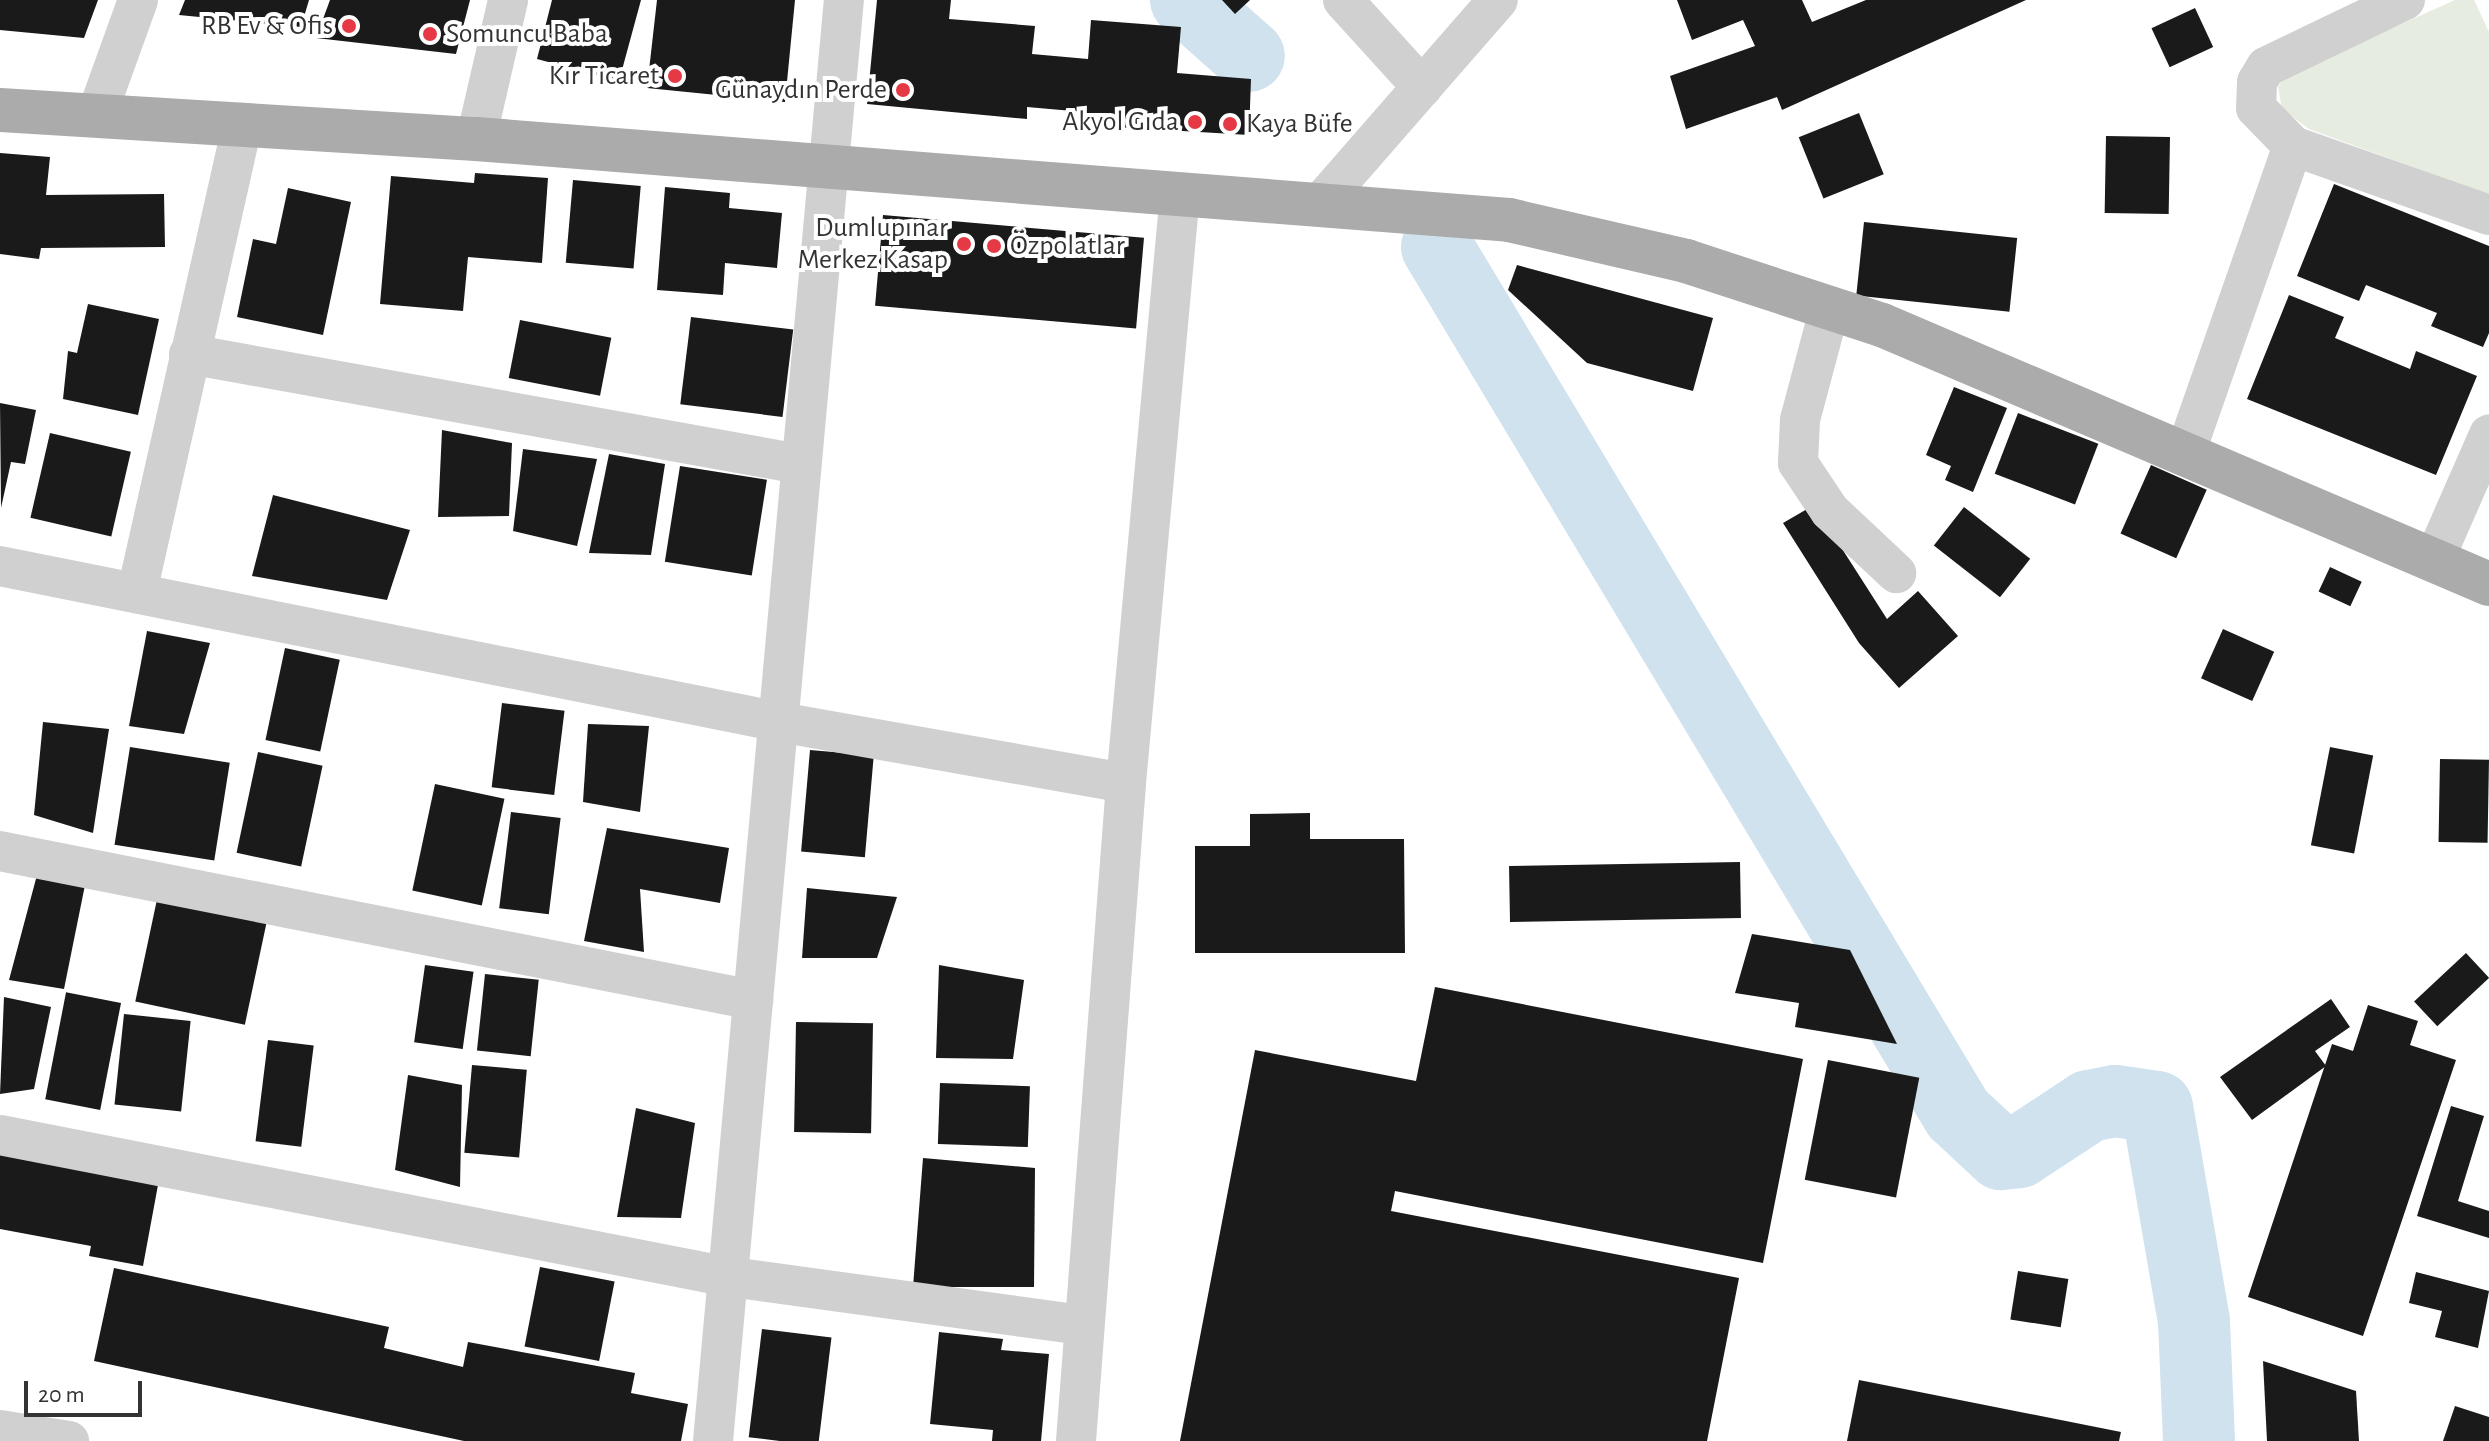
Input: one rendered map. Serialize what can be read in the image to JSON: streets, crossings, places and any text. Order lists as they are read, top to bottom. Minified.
{"places":["RB Ev & Ofis","Somuncu Baba","Kır Ticaret","Günaydın Perde","Akyol Gıda","Kaya Büfe","Dumlupınar Merkez Kasap","Özpolatlar"],"scale_bar":"20 m"}
